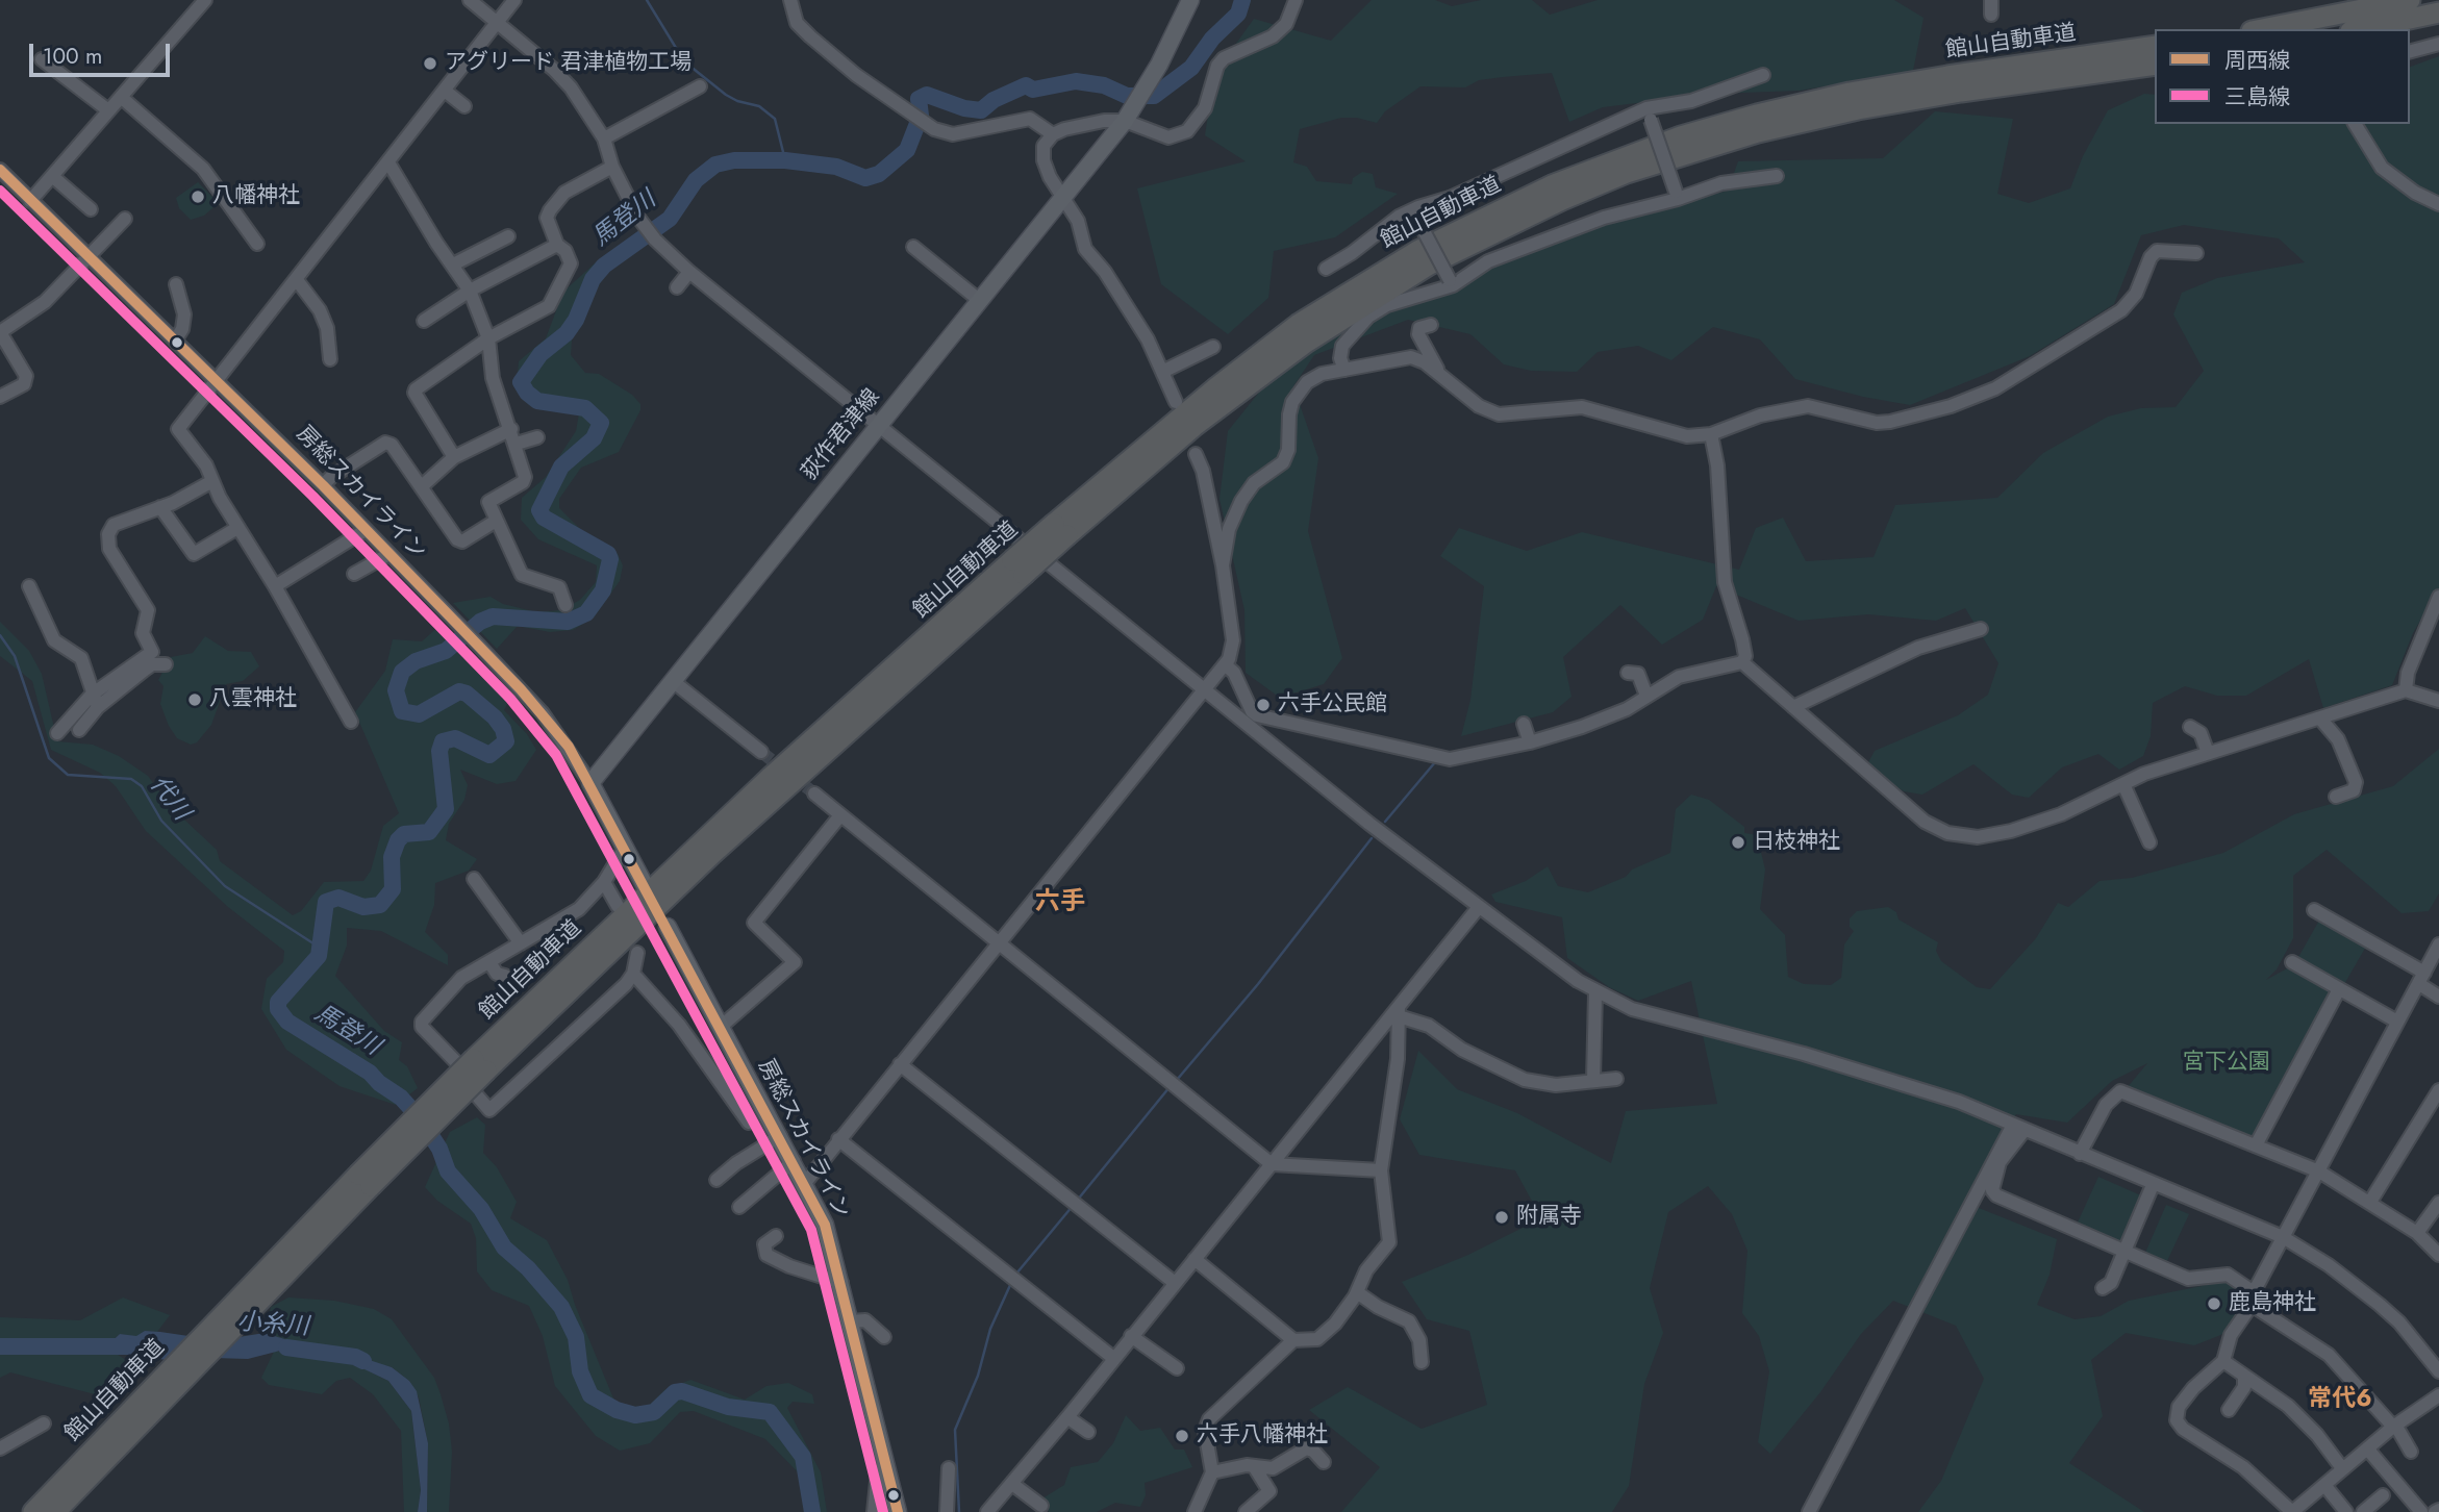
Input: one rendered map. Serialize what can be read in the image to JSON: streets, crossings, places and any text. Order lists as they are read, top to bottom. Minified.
{"streets":{"highway":["館山自動車道"],"main road":["荻作君津線","房総スカイライン"]},"crossings":[["荻作君津線","房総スカイライン"]],"districts":["六手","常代6"],"water":["馬登川","代川","小糸川"],"parks":["宮下公園"],"places":["アグリード 君津植物工場","八幡神社","八雲神社","六手公民館","日枝神社","附属寺","鹿島神社","六手八幡神社"],"lines":["transit line 周西線","transit line 三島線"],"legend":["周西線","三島線"],"scale_bar":"100 m"}
